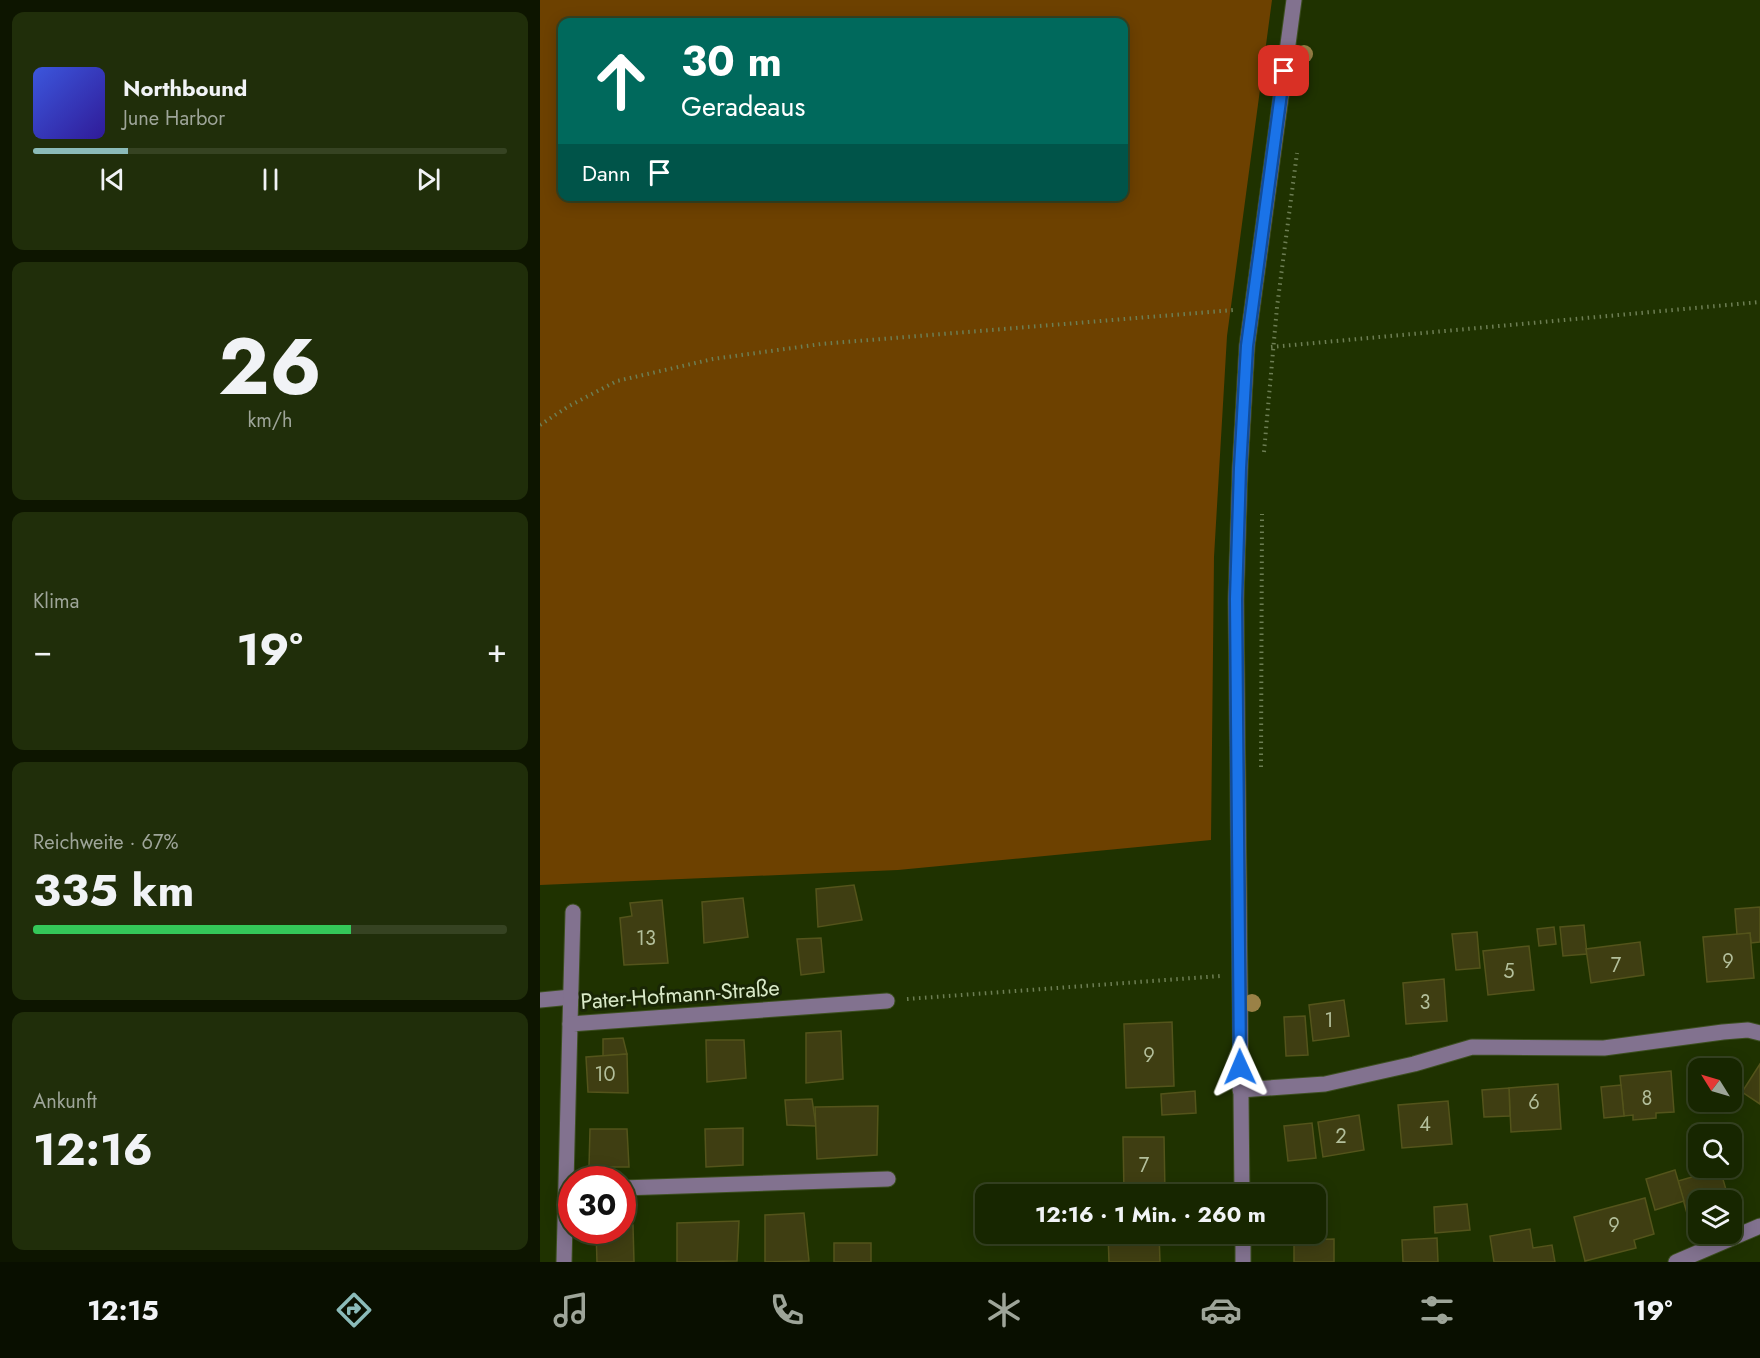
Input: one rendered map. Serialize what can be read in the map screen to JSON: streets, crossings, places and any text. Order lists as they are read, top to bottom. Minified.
{"streets":{"street":["Pater-Hofmann-Straße"]},"house_numbers":["13","9","7","5","3","1","9","10","8","6","4","2","7","9"],"north":"top left","page":{"turn":["30 m","Geradeaus"],"song":["Northbound","June Harbor"],"then":"Dann","tile":[["26","km/h"],"Klima",["Reichweite · 67%","335 km"],["Ankunft","12:16"]],"heat":["−","19°","+"],"limit":"30","trip":"12:16 · 1 Min. · 260 m","tabs":["12:15","19°"]}}
